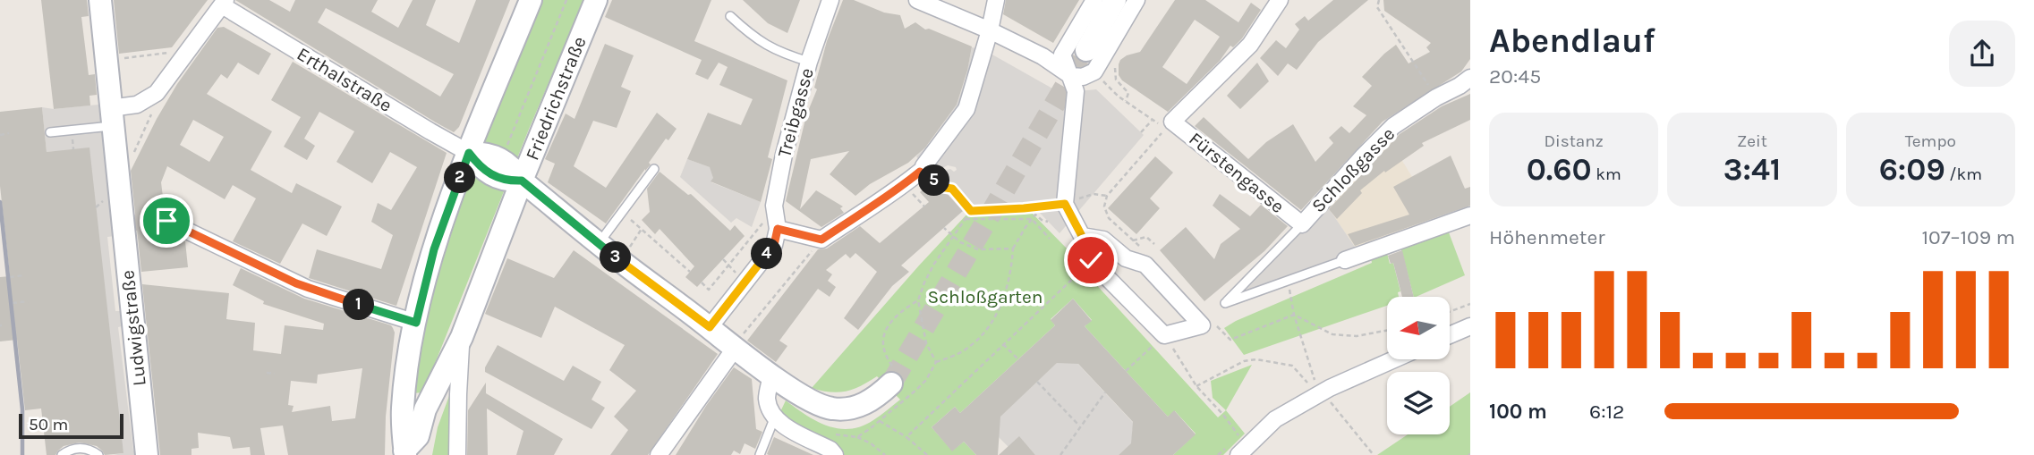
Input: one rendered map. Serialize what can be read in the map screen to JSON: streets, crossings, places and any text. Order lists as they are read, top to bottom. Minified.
{"streets":{"main road":["Erthalstraße","Friedrichstraße","Ludwigstraße"],"street":["Treibgasse","Schloßgasse","Fürstengasse"]},"crossings":[["Erthalstraße","Friedrichstraße"],["Schloßgasse","Fürstengasse"]],"parks":["Schloßgarten"],"scale_bar":"50 m","north":"left","page":{"heading":["Abendlauf","20:45"],"stats":[["Distanz","0.60 km"],["Zeit","3:41"],["Tempo","6:09 /km"]],"pins":["2","5","4","3","1"],"chart":["Höhenmeter","107–109 m"],"list":[{"name":"100 m","note":"6:12"}],"scale":"50 m"}}
